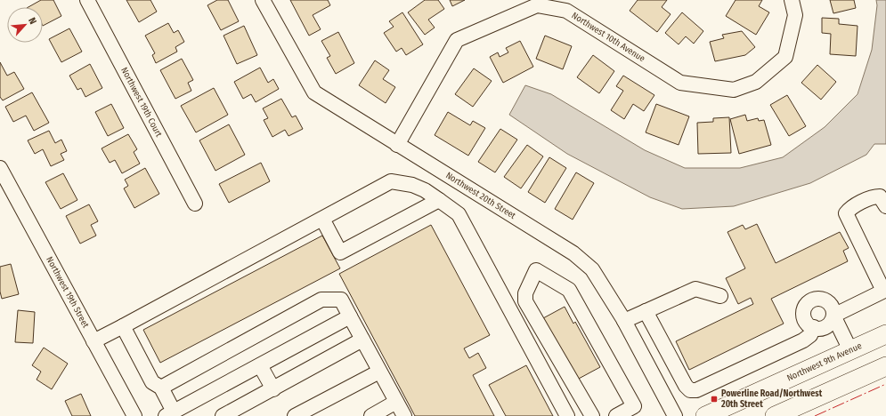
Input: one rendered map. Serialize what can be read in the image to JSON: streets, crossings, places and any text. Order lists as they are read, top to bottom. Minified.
{"streets":{"main road":["Northwest 9th Avenue"],"street":["Northwest 10th Avenue","Northwest 19th Court","Northwest 20th Street","Northwest 19th Street"]},"crossings":[["Northwest 10th Avenue","Northwest 20th Street"]],"places":{"transit":["Powerline Road/Northwest 20th Street"]},"north":"top right"}
